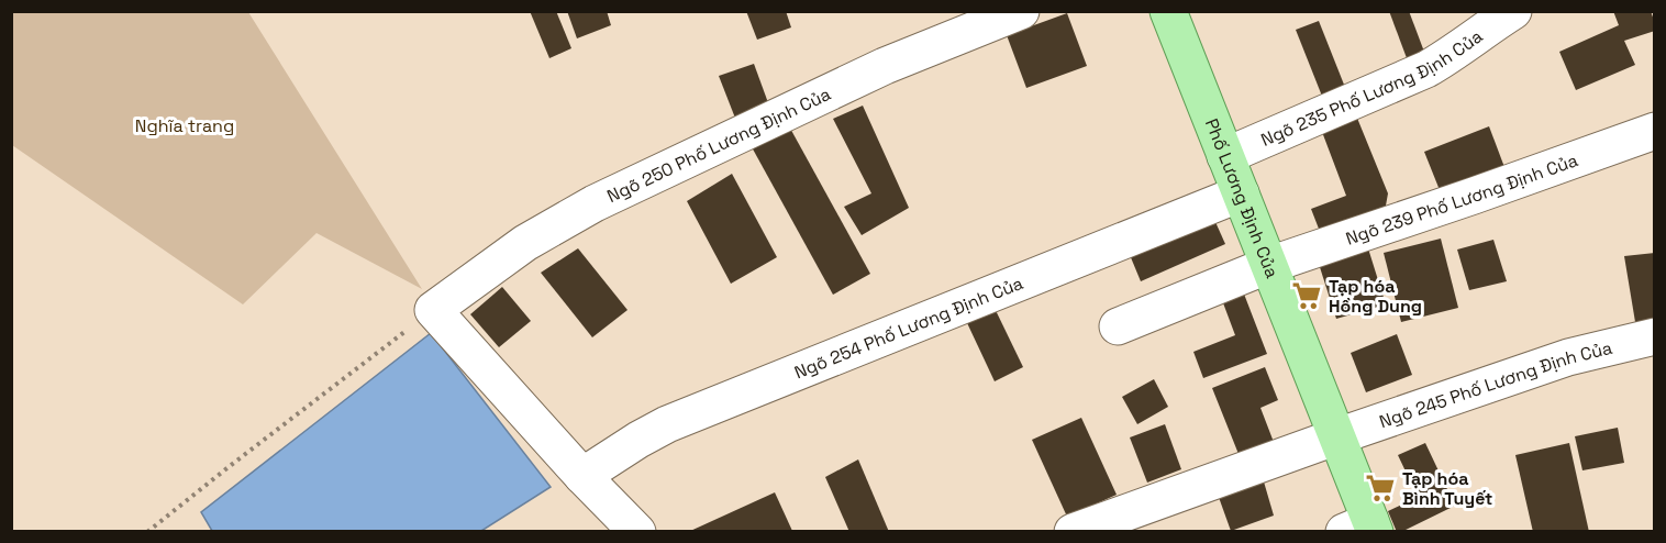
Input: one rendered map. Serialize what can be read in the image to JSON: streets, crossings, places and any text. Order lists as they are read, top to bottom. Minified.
{"streets":{"main road":["Phố Lương Định Của"],"street":["Ngõ 235 Phố Lương Định Của","Ngõ 250 Phố Lương Định Của","Ngõ 239 Phố Lương Định Của","Ngõ 254 Phố Lương Định Của","Ngõ 245 Phố Lương Định Của"]},"crossings":[["Ngõ 235 Phố Lương Định Của","Phố Lương Định Của"],["Phố Lương Định Của","Ngõ 239 Phố Lương Định Của"],["Phố Lương Định Của","Ngõ 254 Phố Lương Định Của"],["Phố Lương Định Của","Ngõ 245 Phố Lương Định Của"]],"parks":["Nghĩa trang"],"places":{"supermarket":["Tạp hóa Hồng Dung","Tạp hóa Bình Tuyết"]}}
